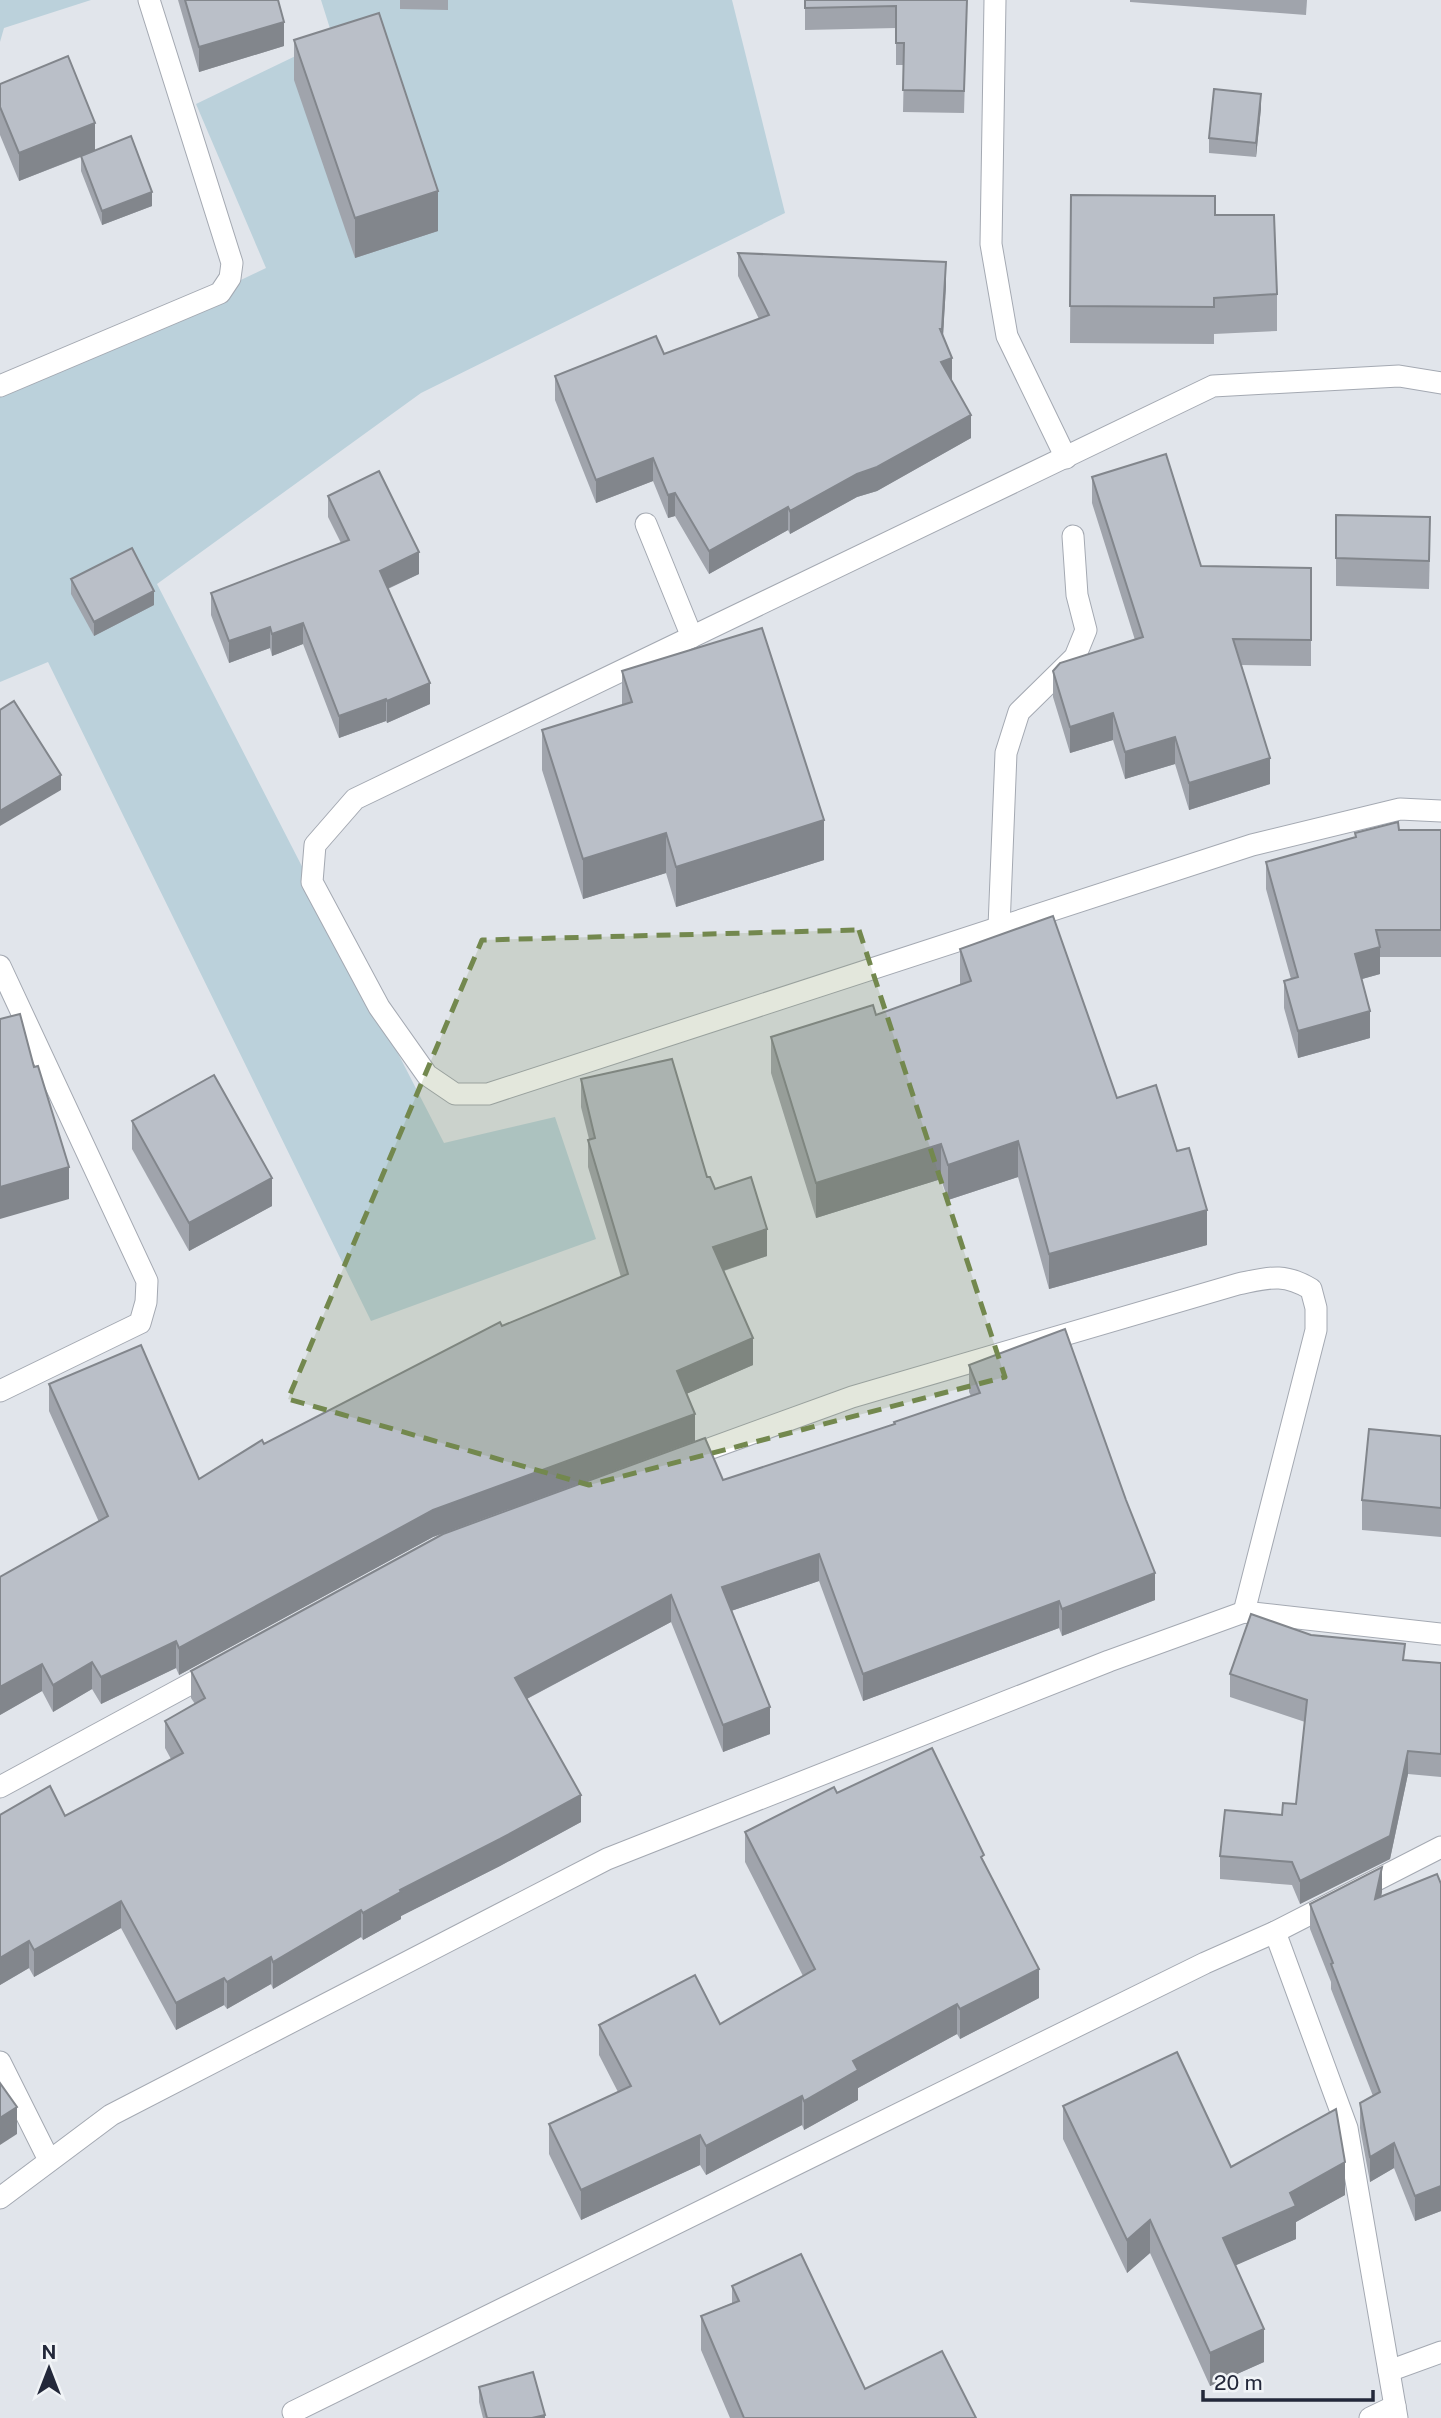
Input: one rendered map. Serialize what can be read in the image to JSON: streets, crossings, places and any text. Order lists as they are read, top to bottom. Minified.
{"scale_bar":"20 m","north":"top"}
